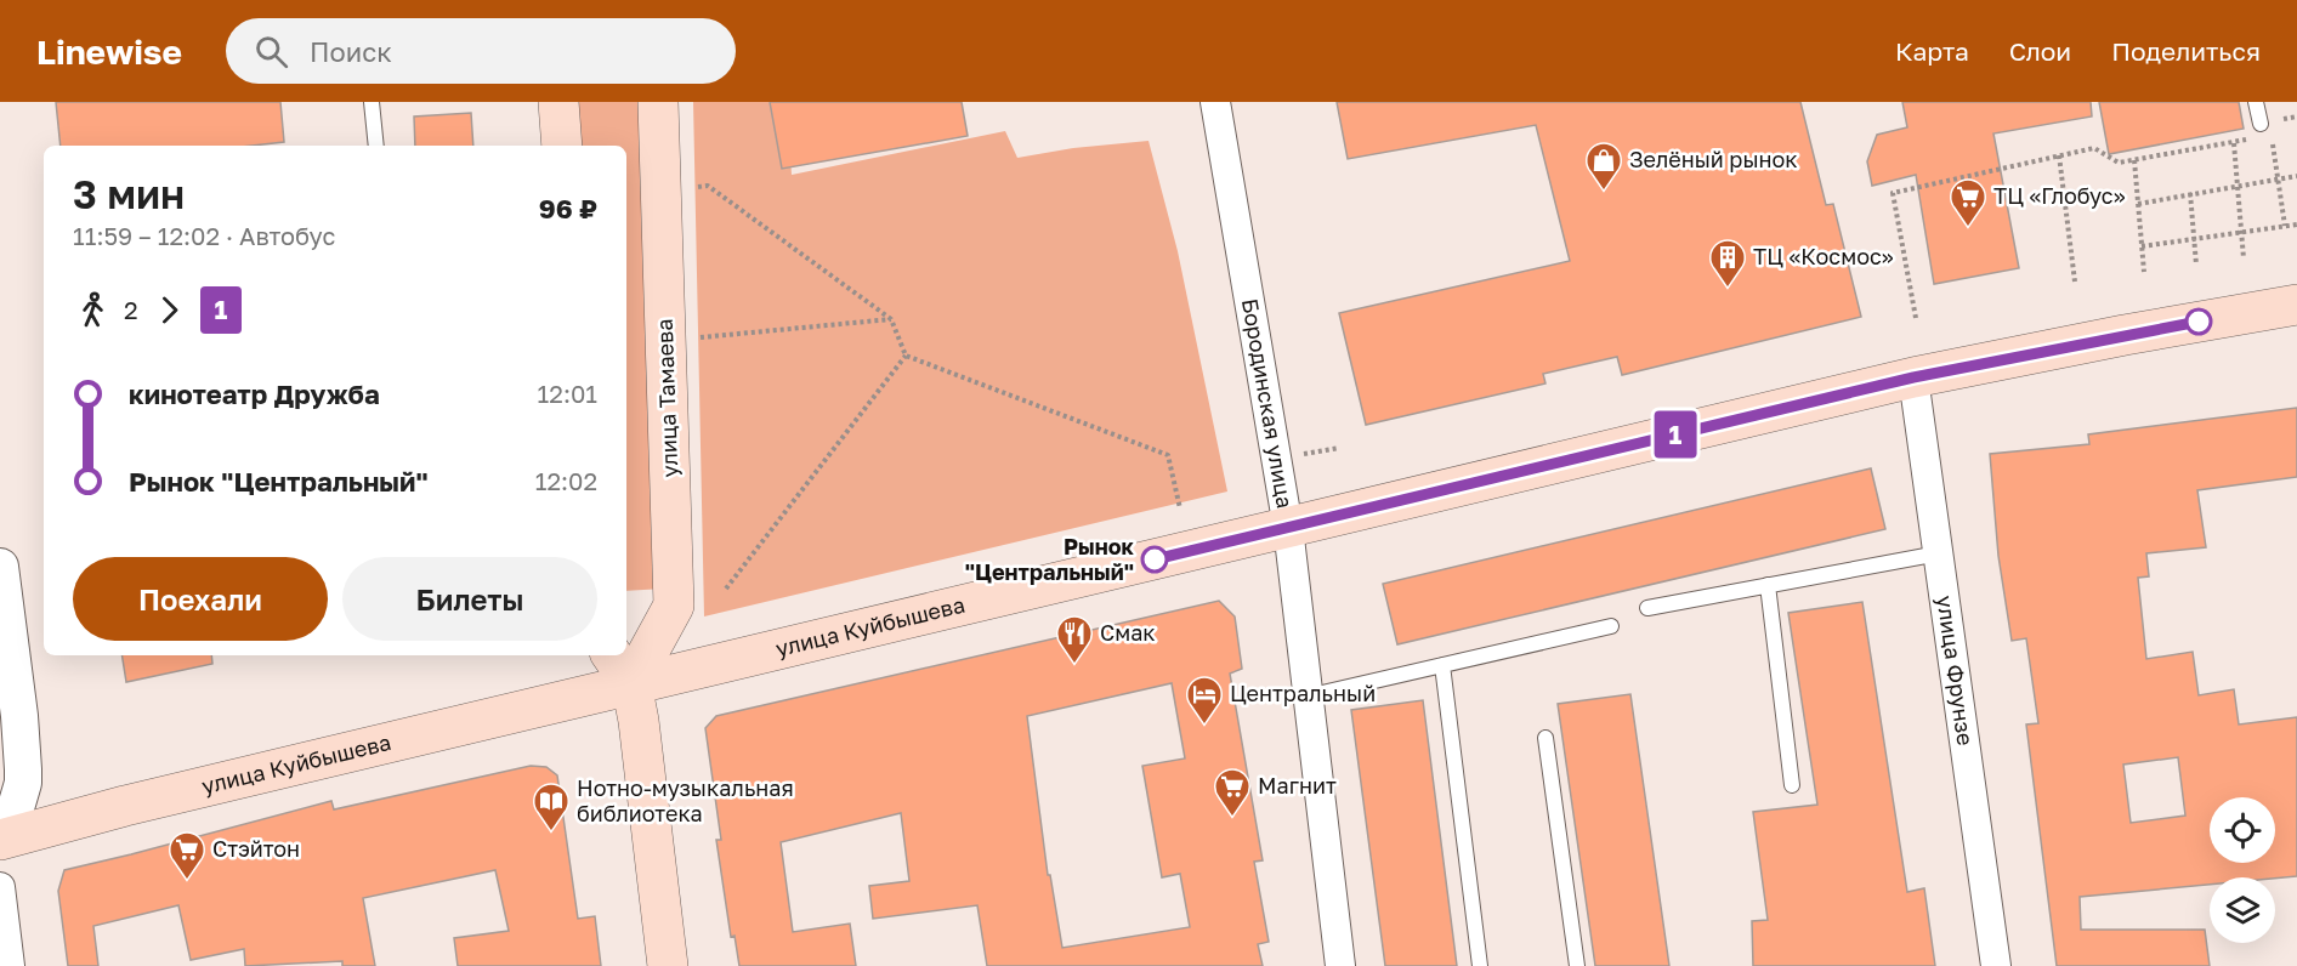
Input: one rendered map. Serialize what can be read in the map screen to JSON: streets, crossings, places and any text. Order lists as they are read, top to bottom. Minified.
{"streets":{"main road":["улица Тамаева","улица Куйбышева"],"street":["Бородинская улица","улица Фрунзе"]},"crossings":[["улица Тамаева","улица Куйбышева"],["Бородинская улица","улица Куйбышева"],["улица Куйбышева","улица Фрунзе"]],"places":{"shop":["Зелёный рынок"],"supermarket":["ТЦ «Глобус»","Магнит","Стэйтон"],"building":["ТЦ «Космос»"],"other":["Рынок \"Центральный\""],"restaurant":["Смак"],"hotel":["Центральный"],"library":["Нотно-музыкальная библиотека"]},"lines":["bus line 1"],"page":{"header":"Linewise","search":"Поиск","nav":["Карта","Слои","Поделиться"],"on_map":"1","heading":["3 мин","11:59 – 12:02 · Автобус","96 ₽"],"legs":["2","1"],"list":[{"name":"кинотеатр Дружба","value":"12:01"},{"name":"Рынок \"Центральный\"","value":"12:02"}],"buttons":["Поехали","Билеты"]}}
